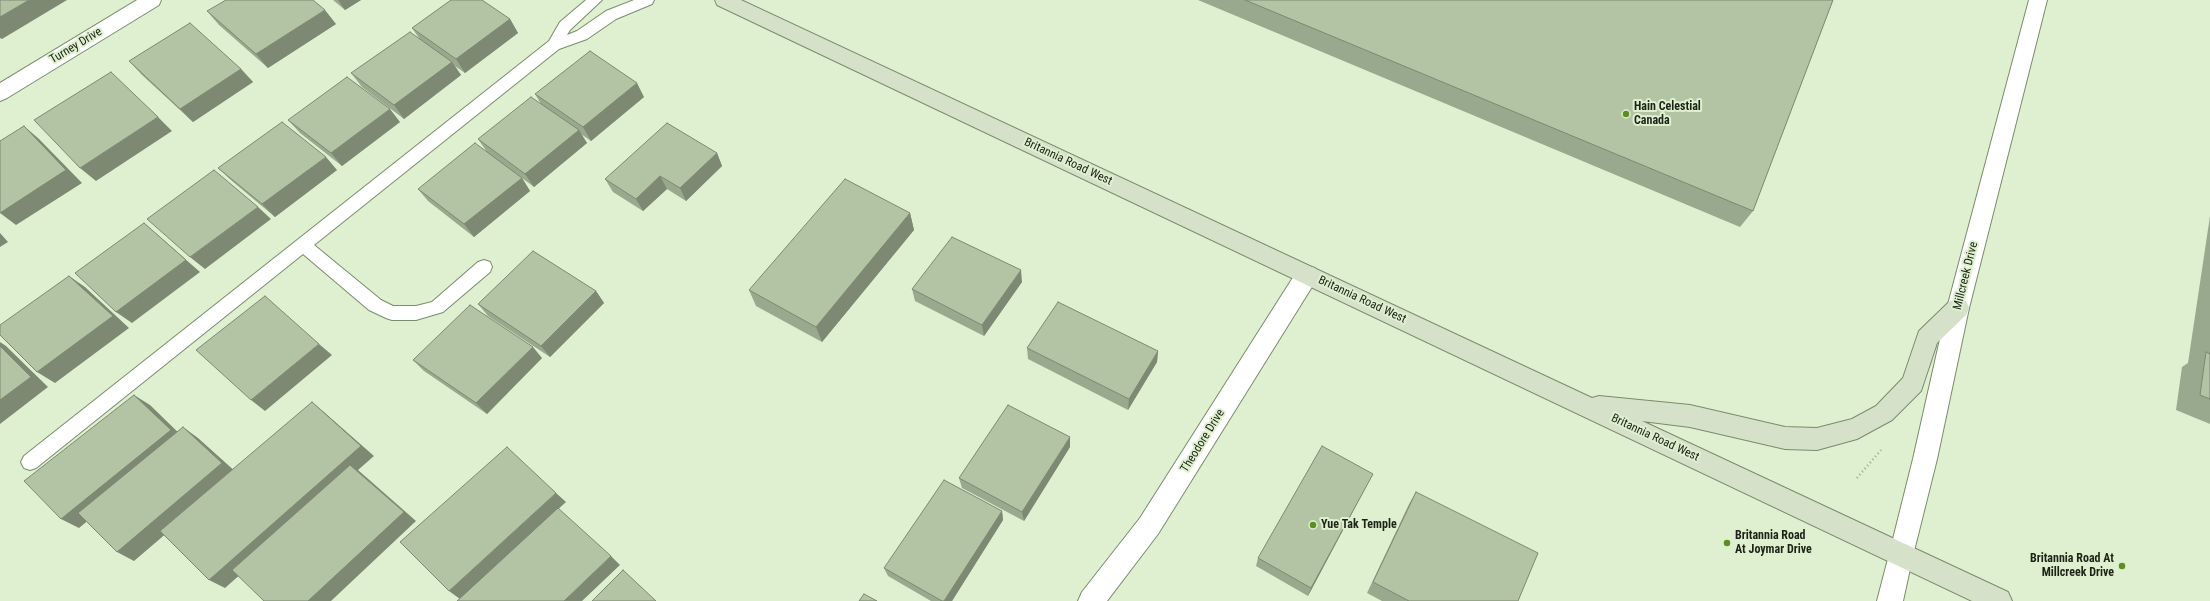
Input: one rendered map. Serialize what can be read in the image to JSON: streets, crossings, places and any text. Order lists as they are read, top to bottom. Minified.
{"streets":{"main road":["Britannia Road West"],"street":["Turney Drive","Millcreek Drive","Theodore Drive"]},"crossings":[["Britannia Road West","Millcreek Drive"],["Britannia Road West","Theodore Drive"]],"places":["Hain Celestial Canada","Yue Tak Temple","Britannia Road At Joymar Drive","Britannia Road At Millcreek Drive"]}
